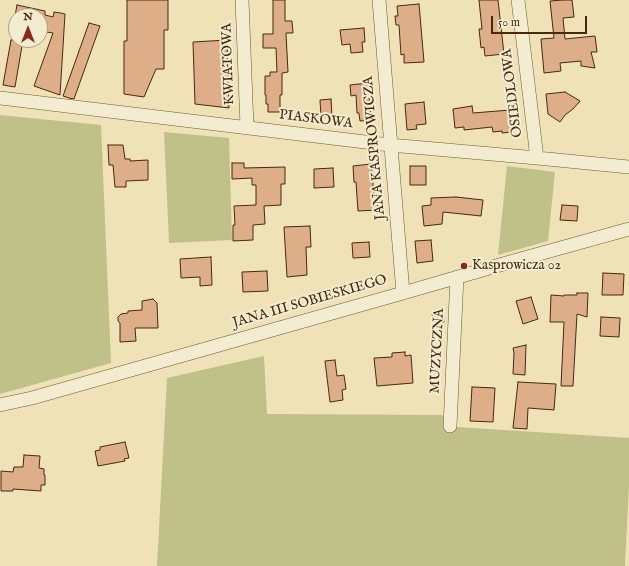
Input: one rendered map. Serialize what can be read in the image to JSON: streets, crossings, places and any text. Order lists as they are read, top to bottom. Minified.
{"streets":{"street":["KWIATOWA","OSIEDLOWA","PIASKOWA","JANA KASPROWICZA","JANA III SOBIESKIEGO","MUZYCZNA"]},"crossings":[["KWIATOWA","PIASKOWA"],["OSIEDLOWA","PIASKOWA"],["PIASKOWA","JANA KASPROWICZA"],["JANA KASPROWICZA","JANA III SOBIESKIEGO"],["JANA III SOBIESKIEGO","MUZYCZNA"]],"places":["Kasprowicza 02"],"scale_bar":"50 m","north":"top"}
